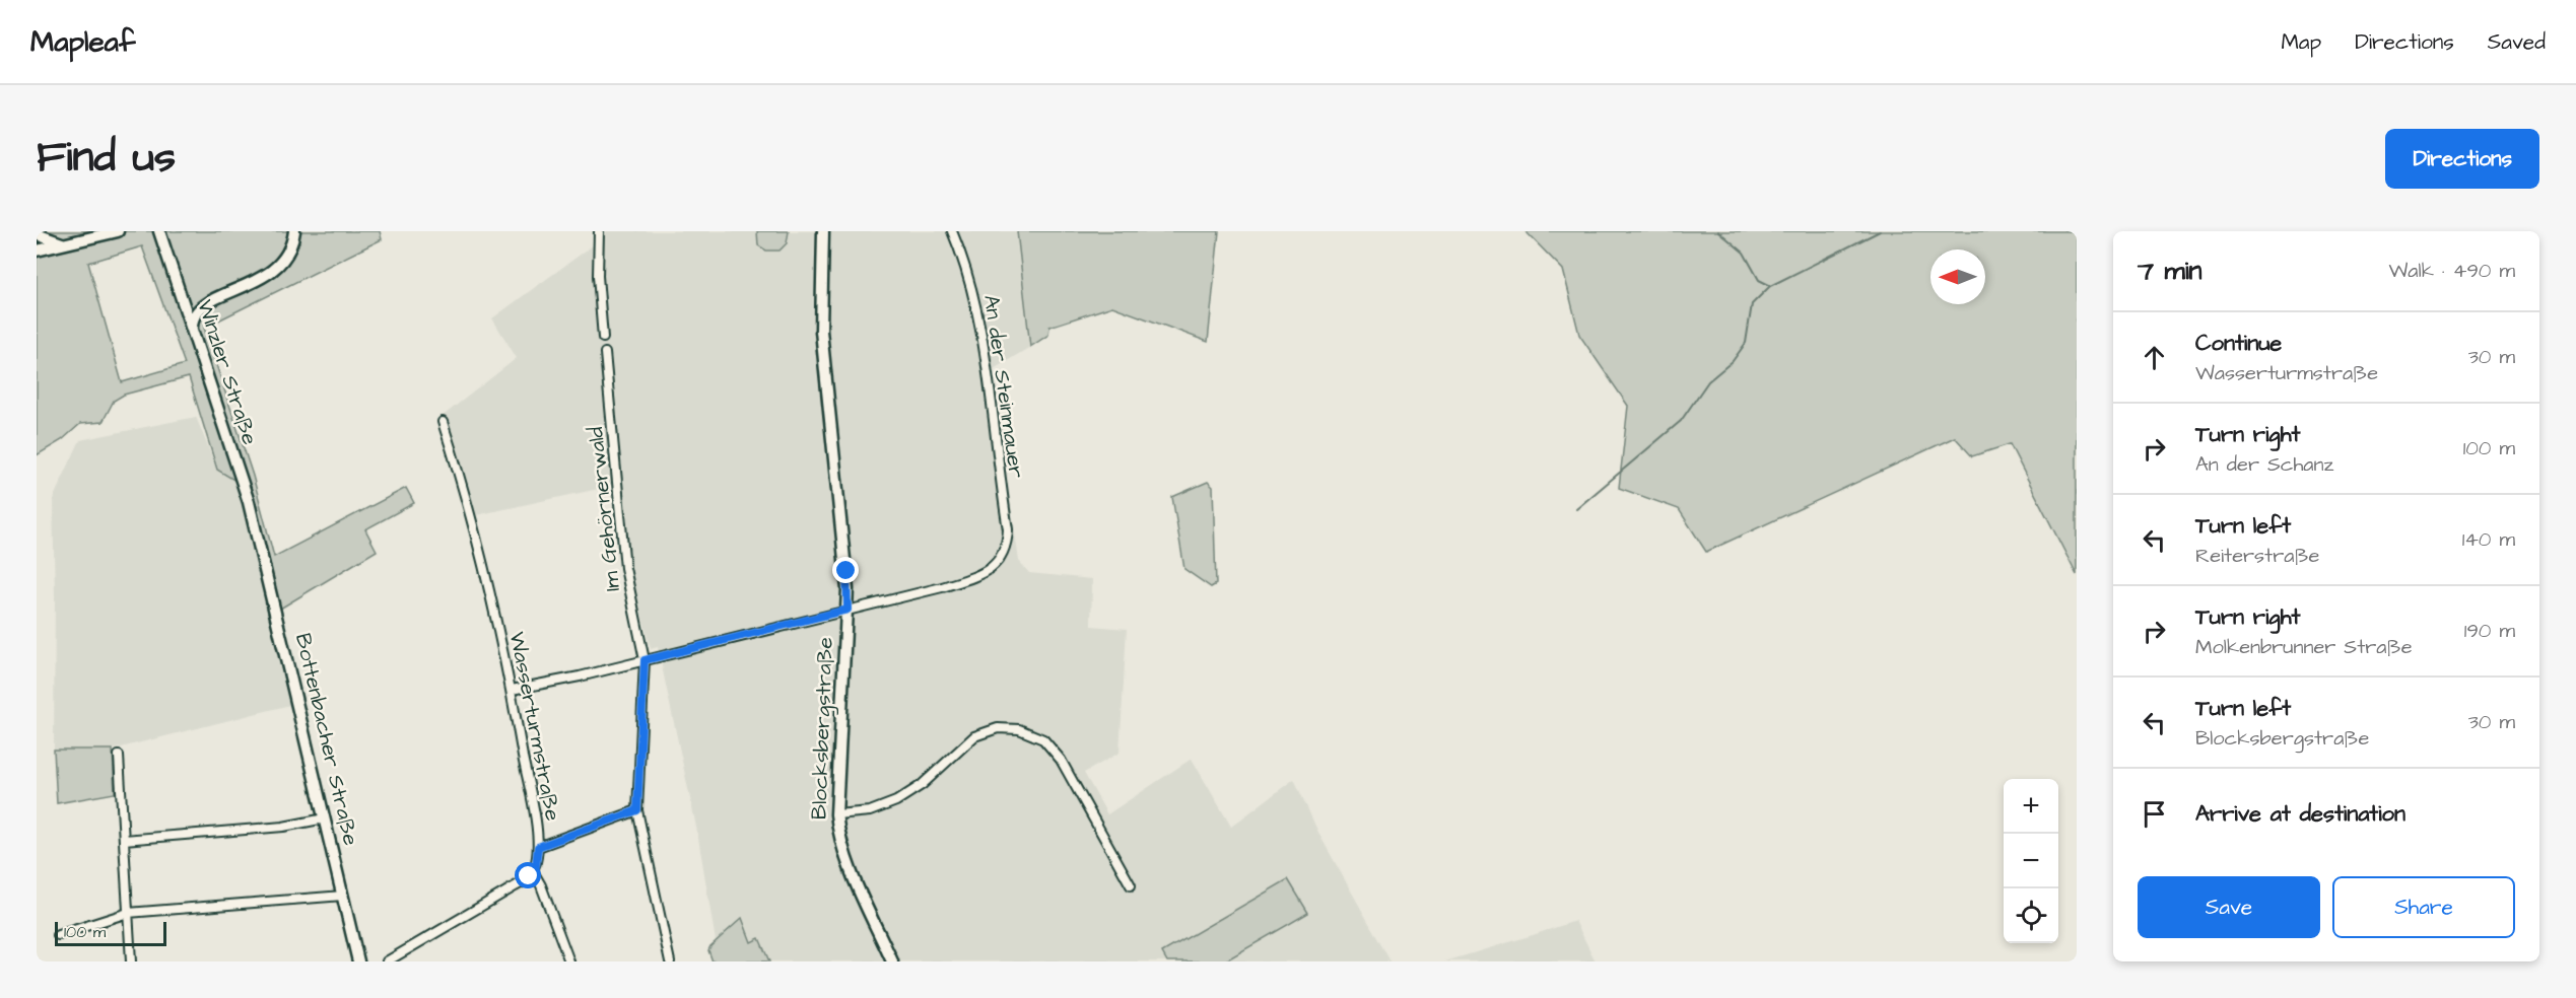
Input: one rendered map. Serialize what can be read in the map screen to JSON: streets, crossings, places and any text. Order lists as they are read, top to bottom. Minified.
{"streets":{"main road":["Winzler Straße","Blocksbergstraße","Bottenbacher Straße"],"street":["An der Steinmauer","Im Gehörnerwald","Wasserturmstraße"]},"crossings":[["Winzler Straße","Bottenbacher Straße"],["An der Steinmauer","Blocksbergstraße"]],"scale_bar":"100 m","north":"left","page":{"header":"Mapleaf","nav":["Map","Directions","Saved"],"title":"Find us","buttons":["Directions",["Save","Share"]],"heading":["7 min","Walk · 490 m"],"list":[["Continue","Wasserturmstraße","30 m"],["Turn right","An der Schanz","100 m"],["Turn left","Reiterstraße","140 m"],["Turn right","Molkenbrunner Straße","190 m"],["Turn left","Blocksbergstraße","30 m"],"Arrive at destination"],"map_buttons":["+","−"],"scale":"100 m"}}
